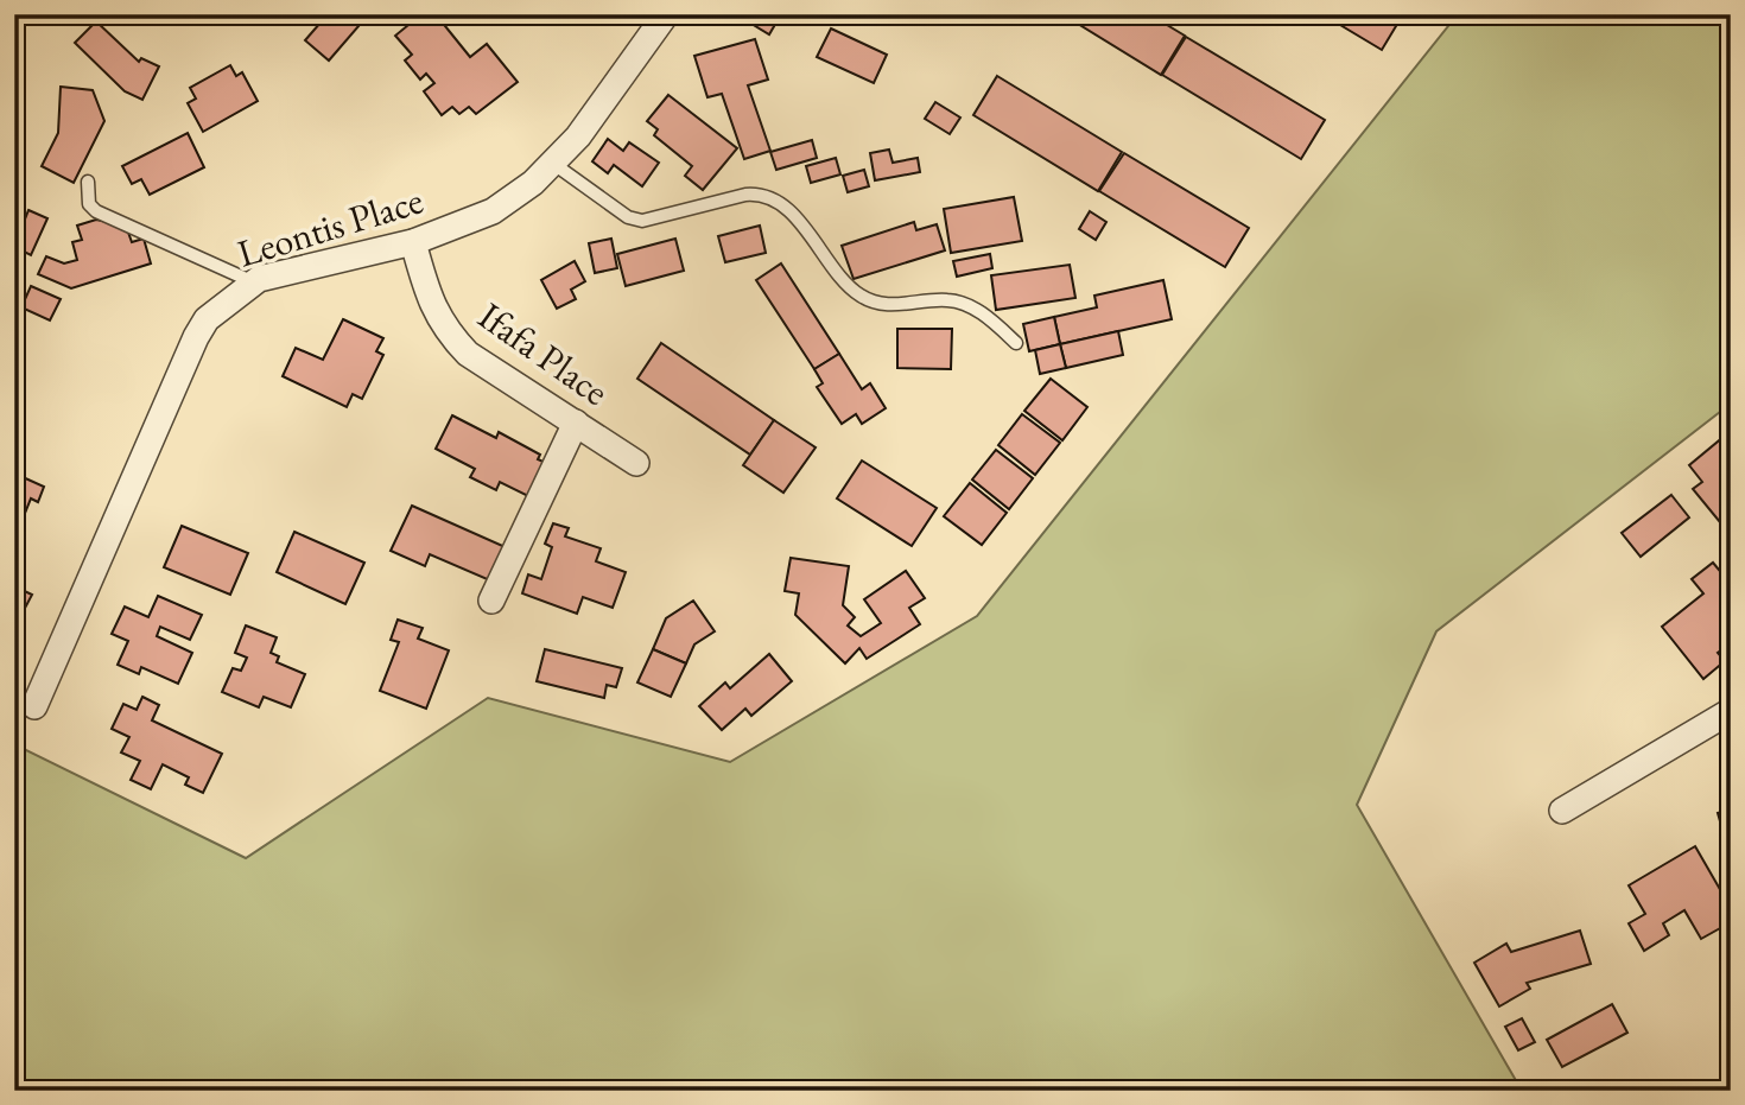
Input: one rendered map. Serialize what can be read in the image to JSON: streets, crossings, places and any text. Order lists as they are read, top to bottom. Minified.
{"streets":{"street":["Leontis Place","Ifafa Place"]},"crossings":[["Leontis Place","Ifafa Place"]]}
